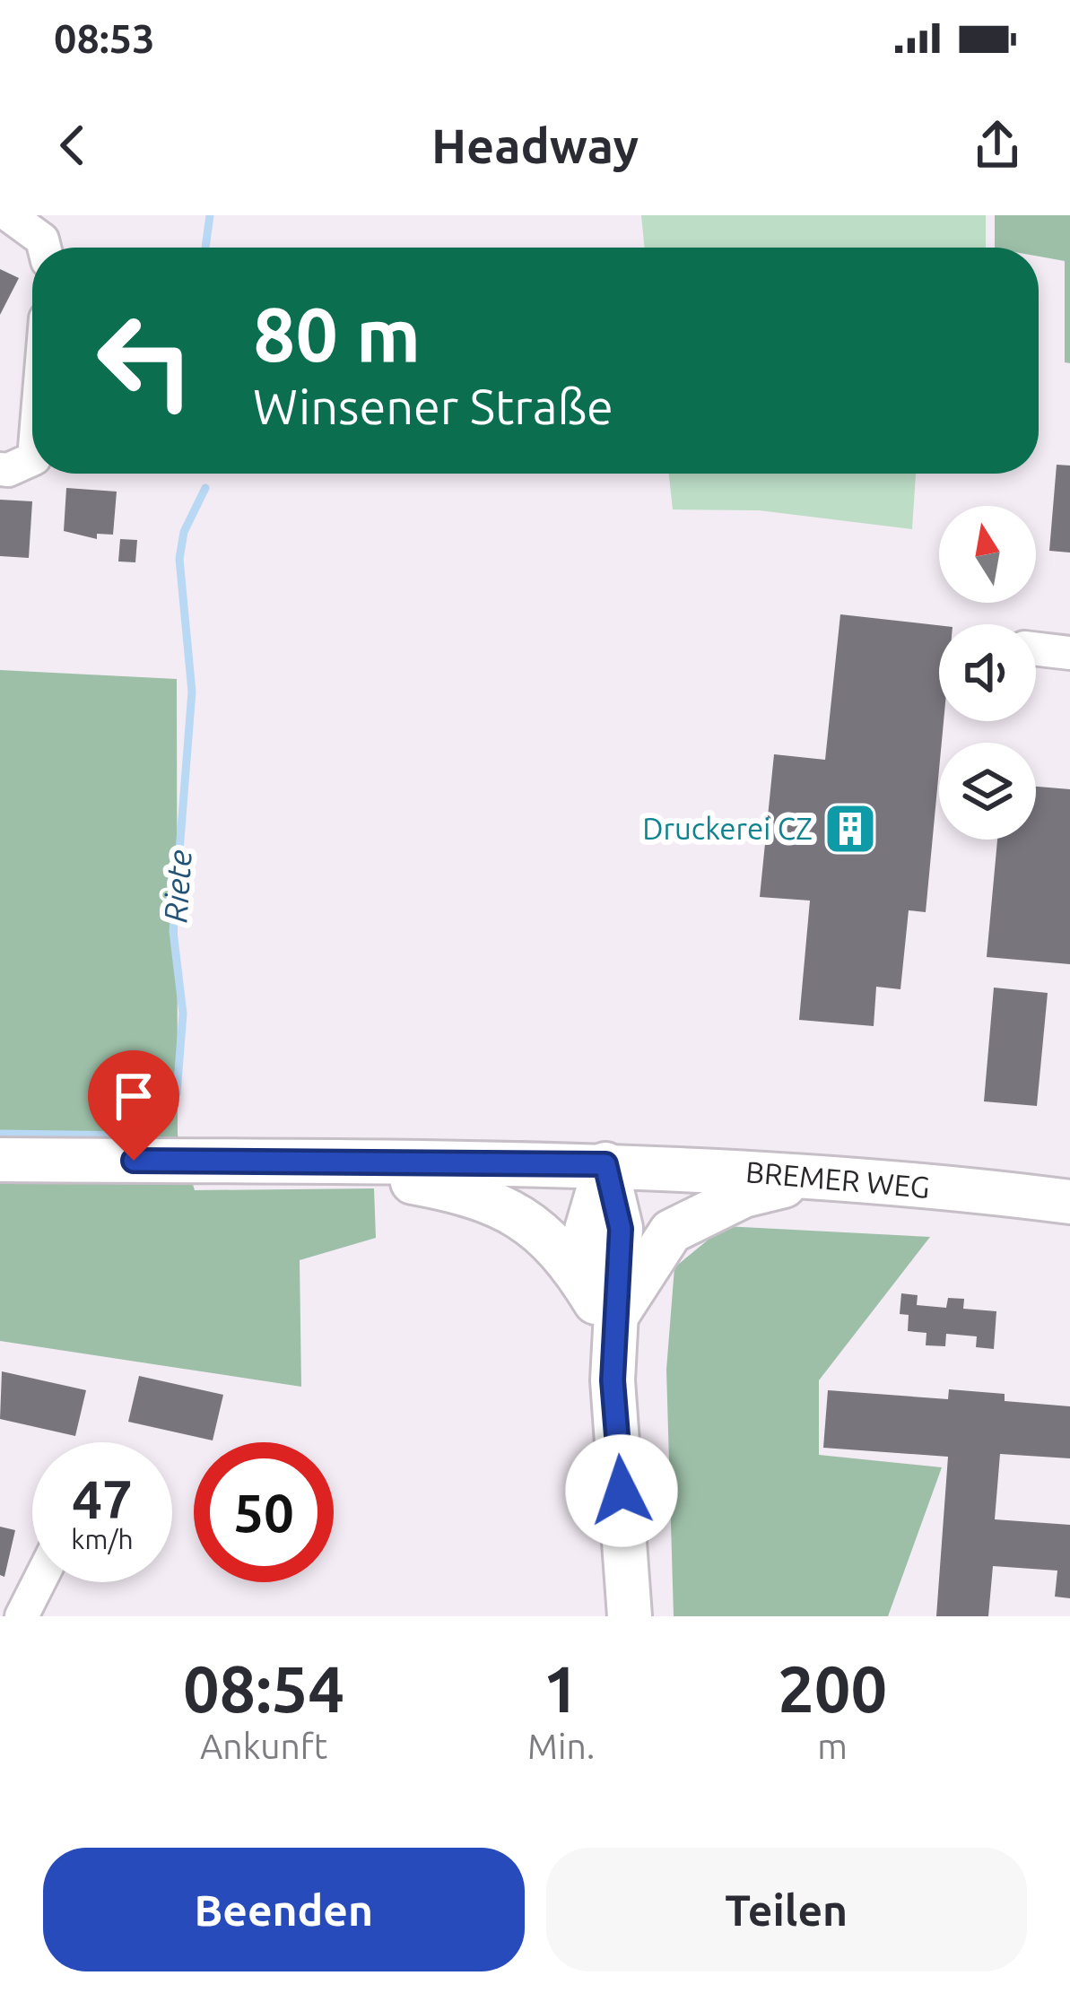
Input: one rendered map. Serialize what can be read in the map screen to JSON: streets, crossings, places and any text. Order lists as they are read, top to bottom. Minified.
{"streets":{"main road":["BREMER WEG"]},"water":["Riete"],"places":{"building":["Druckerei CZ"]},"north":"top","page":{"status":"08:53","header":"Headway","turn":["80 m","Winsener Straße"],"speed":"47 km/h","limit":"50","eta":["08:54","Ankunft","1","Min.","200","m"],"buttons":["Beenden","Teilen"]}}
